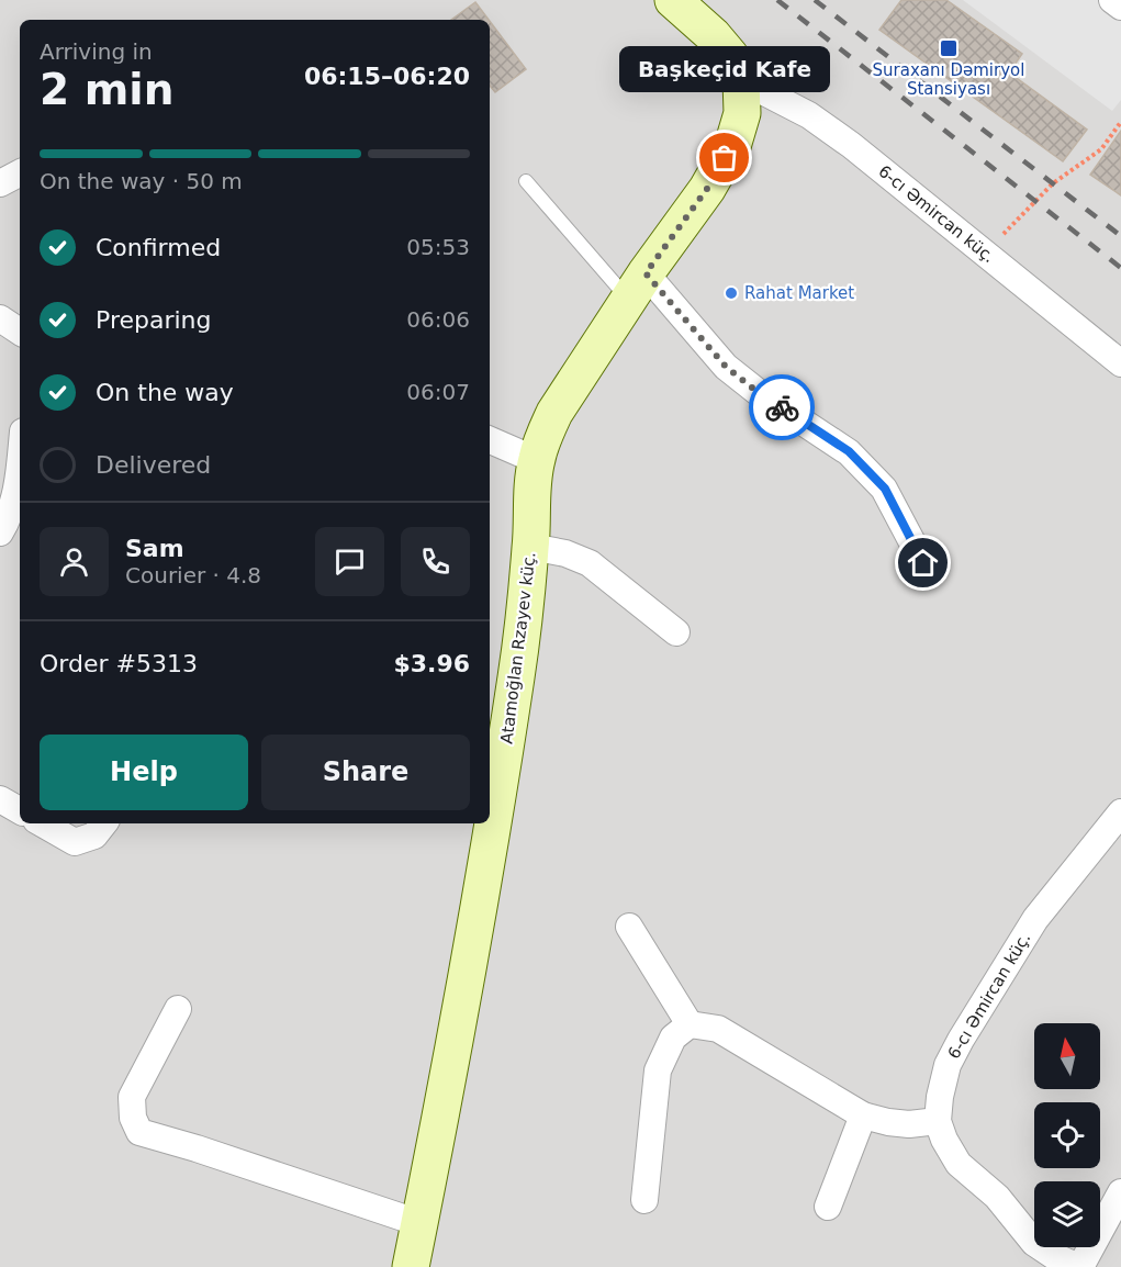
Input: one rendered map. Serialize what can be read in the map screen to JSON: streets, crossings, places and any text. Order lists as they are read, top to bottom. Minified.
{"streets":{"main road":["Atamoğlan Rzayev küç."],"street":["6-cı Əmircan küç."]},"crossings":[["6-cı Əmircan küç.","Atamoğlan Rzayev küç."]],"places":{"transit":["Suraxanı Dəmiryol Stansiyası"],"other":["Başkeçid Kafe","Rahat Market"]},"north":"top","page":{"heading":["2 min","Arriving in","06:15–06:20"],"panel":["Sam","Courier · 4.8","Order #5313","$3.96"],"bubble":"Başkeçid Kafe","bar":"On the way · 50 m","list":[["Confirmed","05:53"],["Preparing","06:06"],["On the way","06:07"],"Delivered"],"buttons":["Help","Share"]}}
